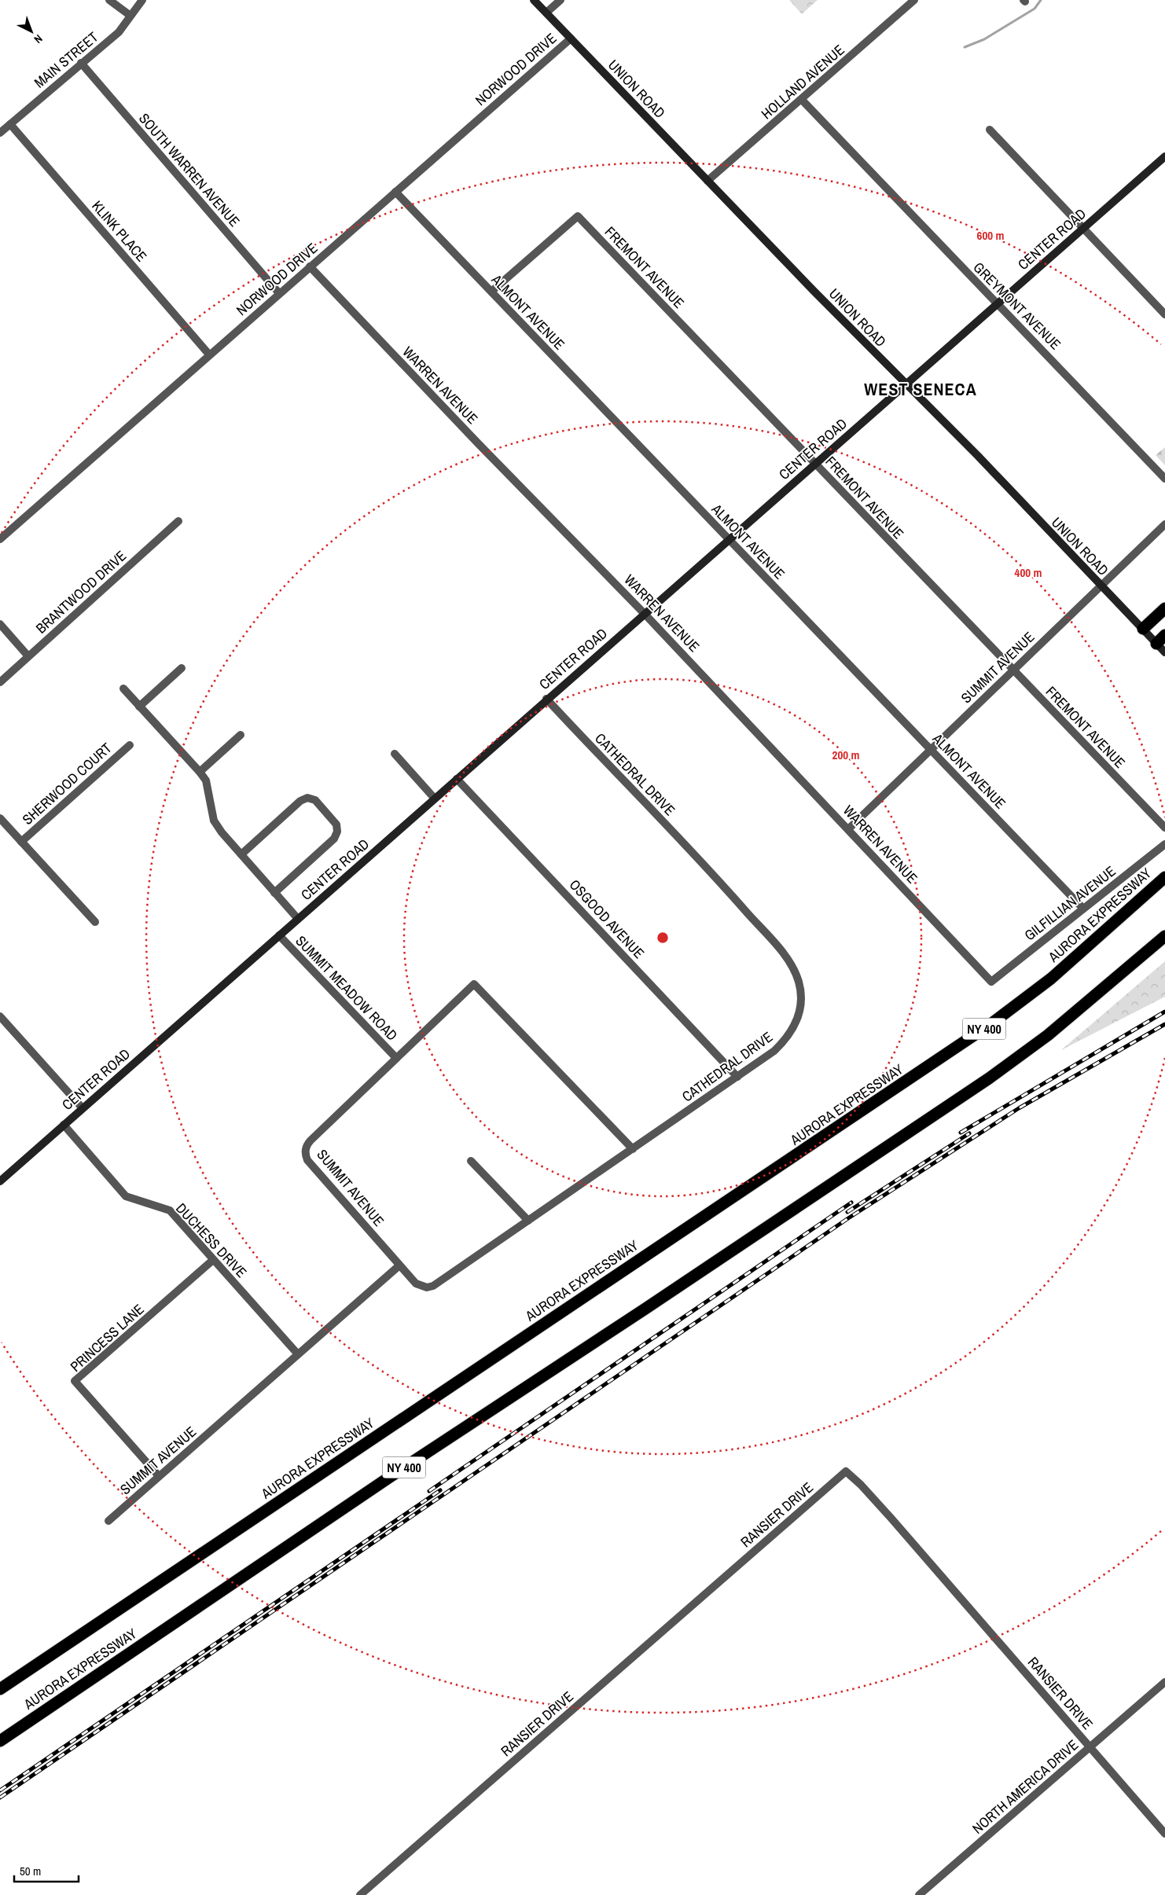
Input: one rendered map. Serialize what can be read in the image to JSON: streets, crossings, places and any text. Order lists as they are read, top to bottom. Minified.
{"streets":{"highway":["AURORA EXPRESSWAY","NY 400"],"main road":["UNION ROAD","CENTER ROAD"],"street":["MAIN STREET","NORWOOD DRIVE","HOLLAND AVENUE","SOUTH WARREN AVENUE","KLINK PLACE","FREMONT AVENUE","GREYMONT AVENUE","ALMONT AVENUE","WARREN AVENUE","BRANTWOOD DRIVE","SUMMIT AVENUE","CATHEDRAL DRIVE","SHERWOOD COURT","GILFILLIAN AVENUE","OSGOOD AVENUE","SUMMIT MEADOW ROAD","DUCHESS DRIVE","PRINCESS LANE","RANSIER DRIVE","NORTH AMERICA DRIVE"]},"crossings":[["MAIN STREET","SOUTH WARREN AVENUE"],["MAIN STREET","KLINK PLACE"],["NORWOOD DRIVE","UNION ROAD"],["NORWOOD DRIVE","SOUTH WARREN AVENUE"],["NORWOOD DRIVE","KLINK PLACE"],["NORWOOD DRIVE","ALMONT AVENUE"],["NORWOOD DRIVE","WARREN AVENUE"],["HOLLAND AVENUE","UNION ROAD"],["HOLLAND AVENUE","GREYMONT AVENUE"],["UNION ROAD","CENTER ROAD"],["UNION ROAD","SUMMIT AVENUE"],["CENTER ROAD","FREMONT AVENUE"],["CENTER ROAD","GREYMONT AVENUE"],["CENTER ROAD","ALMONT AVENUE"],["CENTER ROAD","WARREN AVENUE"],["CENTER ROAD","CATHEDRAL DRIVE"],["CENTER ROAD","OSGOOD AVENUE"],["CENTER ROAD","SUMMIT MEADOW ROAD"],["CENTER ROAD","DUCHESS DRIVE"],["FREMONT AVENUE","ALMONT AVENUE"],["FREMONT AVENUE","SUMMIT AVENUE"],["ALMONT AVENUE","SUMMIT AVENUE"],["ALMONT AVENUE","GILFILLIAN AVENUE"],["WARREN AVENUE","SUMMIT AVENUE"],["WARREN AVENUE","GILFILLIAN AVENUE"],["SUMMIT AVENUE","CATHEDRAL DRIVE"],["SUMMIT AVENUE","SUMMIT MEADOW ROAD"],["SUMMIT AVENUE","DUCHESS DRIVE"],["SUMMIT AVENUE","PRINCESS LANE"],["CATHEDRAL DRIVE","OSGOOD AVENUE"],["DUCHESS DRIVE","PRINCESS LANE"],["RANSIER DRIVE","NORTH AMERICA DRIVE"]],"districts":["WEST SENECA"],"scale_bar":"50 m","north":"bottom right","rings":["600 m","400 m","200 m"]}
